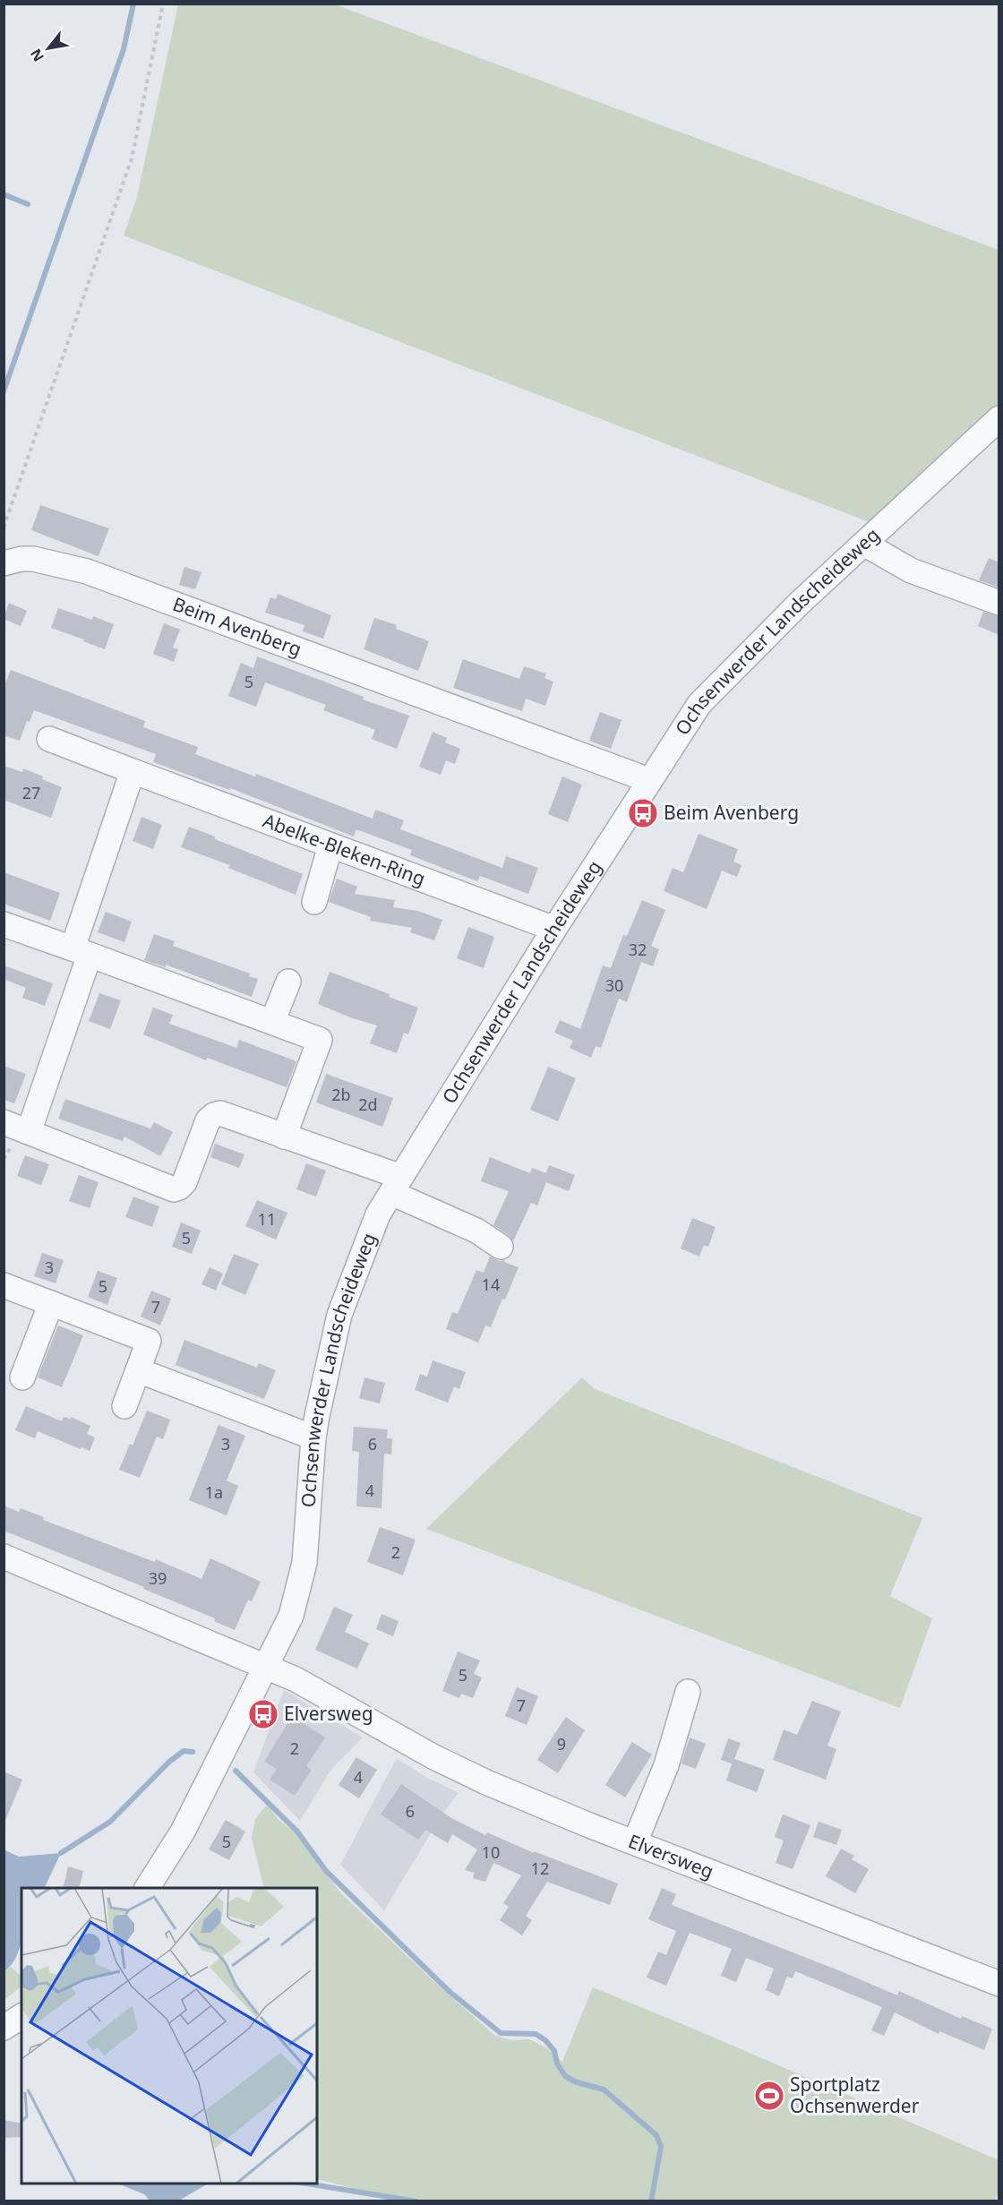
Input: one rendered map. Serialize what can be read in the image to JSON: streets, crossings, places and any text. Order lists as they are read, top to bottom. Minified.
{"streets":{"street":["Beim Avenberg","Ochsenwerder Landscheideweg","Abelke-Bleken-Ring","Elversweg"]},"crossings":[["Beim Avenberg","Ochsenwerder Landscheideweg"],["Ochsenwerder Landscheideweg","Abelke-Bleken-Ring"],["Ochsenwerder Landscheideweg","Elversweg"]],"places":{"bus stop":["Beim Avenberg","Elversweg"],"sports":["Sportplatz Ochsenwerder"]},"house_numbers":["5","27","32","30","2b","2d","11","5","3","14","5","7","3","6","4","1a","2","39","5","7","9","2","4","6","5","10","12"],"north":"bottom left"}
